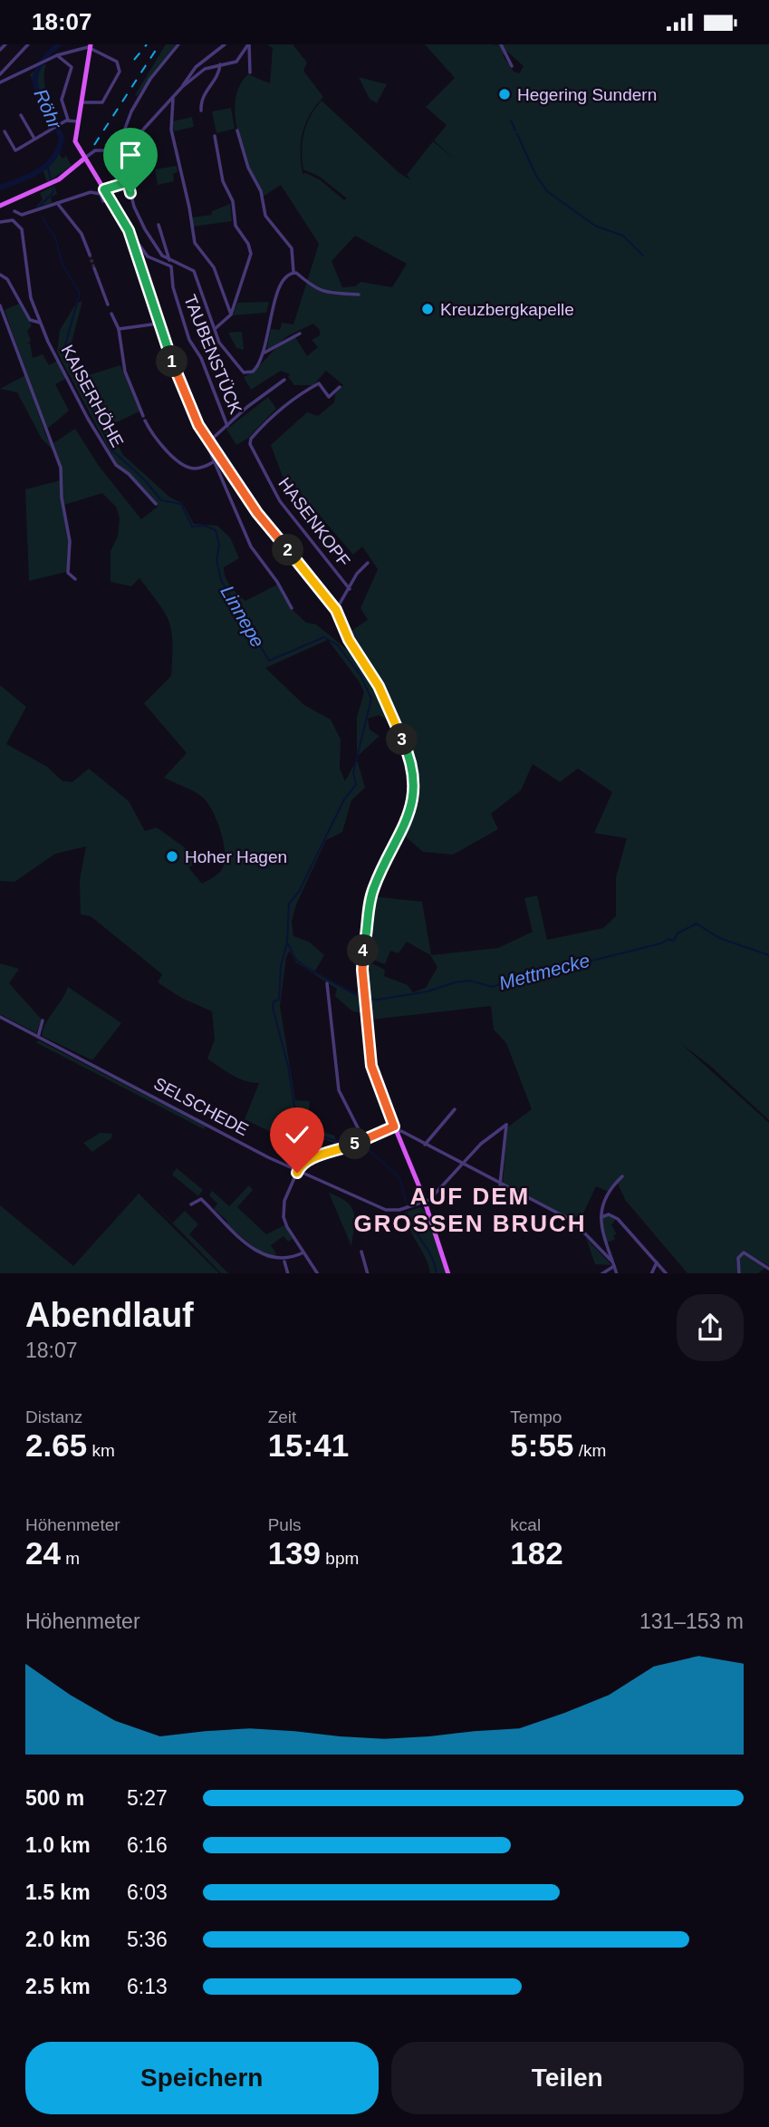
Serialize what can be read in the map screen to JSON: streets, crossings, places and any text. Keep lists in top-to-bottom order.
{
  "streets": {
    "street": [
      "TAUBENSTÜCK",
      "KAISERHÖHE",
      "HASENKOPF",
      "SELSCHEDE"
    ]
  },
  "districts": ["AUF DEM GROSSEN BRUCH"],
  "water": ["Röhr", "Linnepe", "Mettmecke"],
  "places": ["Hegering Sundern", "Kreuzbergkapelle", "Hoher Hagen"],
  "page": {
    "status": "18:07",
    "pins": [
      "1",
      "2",
      "3",
      "4",
      "5"
    ],
    "heading": ["Abendlauf", "18:07"],
    "stats": [
      ["Distanz", "2.65 km"],
      ["Zeit", "15:41"],
      ["Tempo", "5:55 /km"],
      ["Höhenmeter", "24 m"],
      ["Puls", "139 bpm"],
      ["kcal", "182"]
    ],
    "chart": ["Höhenmeter", "131–153 m"],
    "list": [
      {
        "name": "500 m",
        "note": "5:27"
      },
      {
        "name": "1.0 km",
        "note": "6:16"
      },
      {
        "name": "1.5 km",
        "note": "6:03"
      },
      {
        "name": "2.0 km",
        "note": "5:36"
      },
      {
        "name": "2.5 km",
        "note": "6:13"
      }
    ],
    "buttons": ["Speichern", "Teilen"]
  }
}
